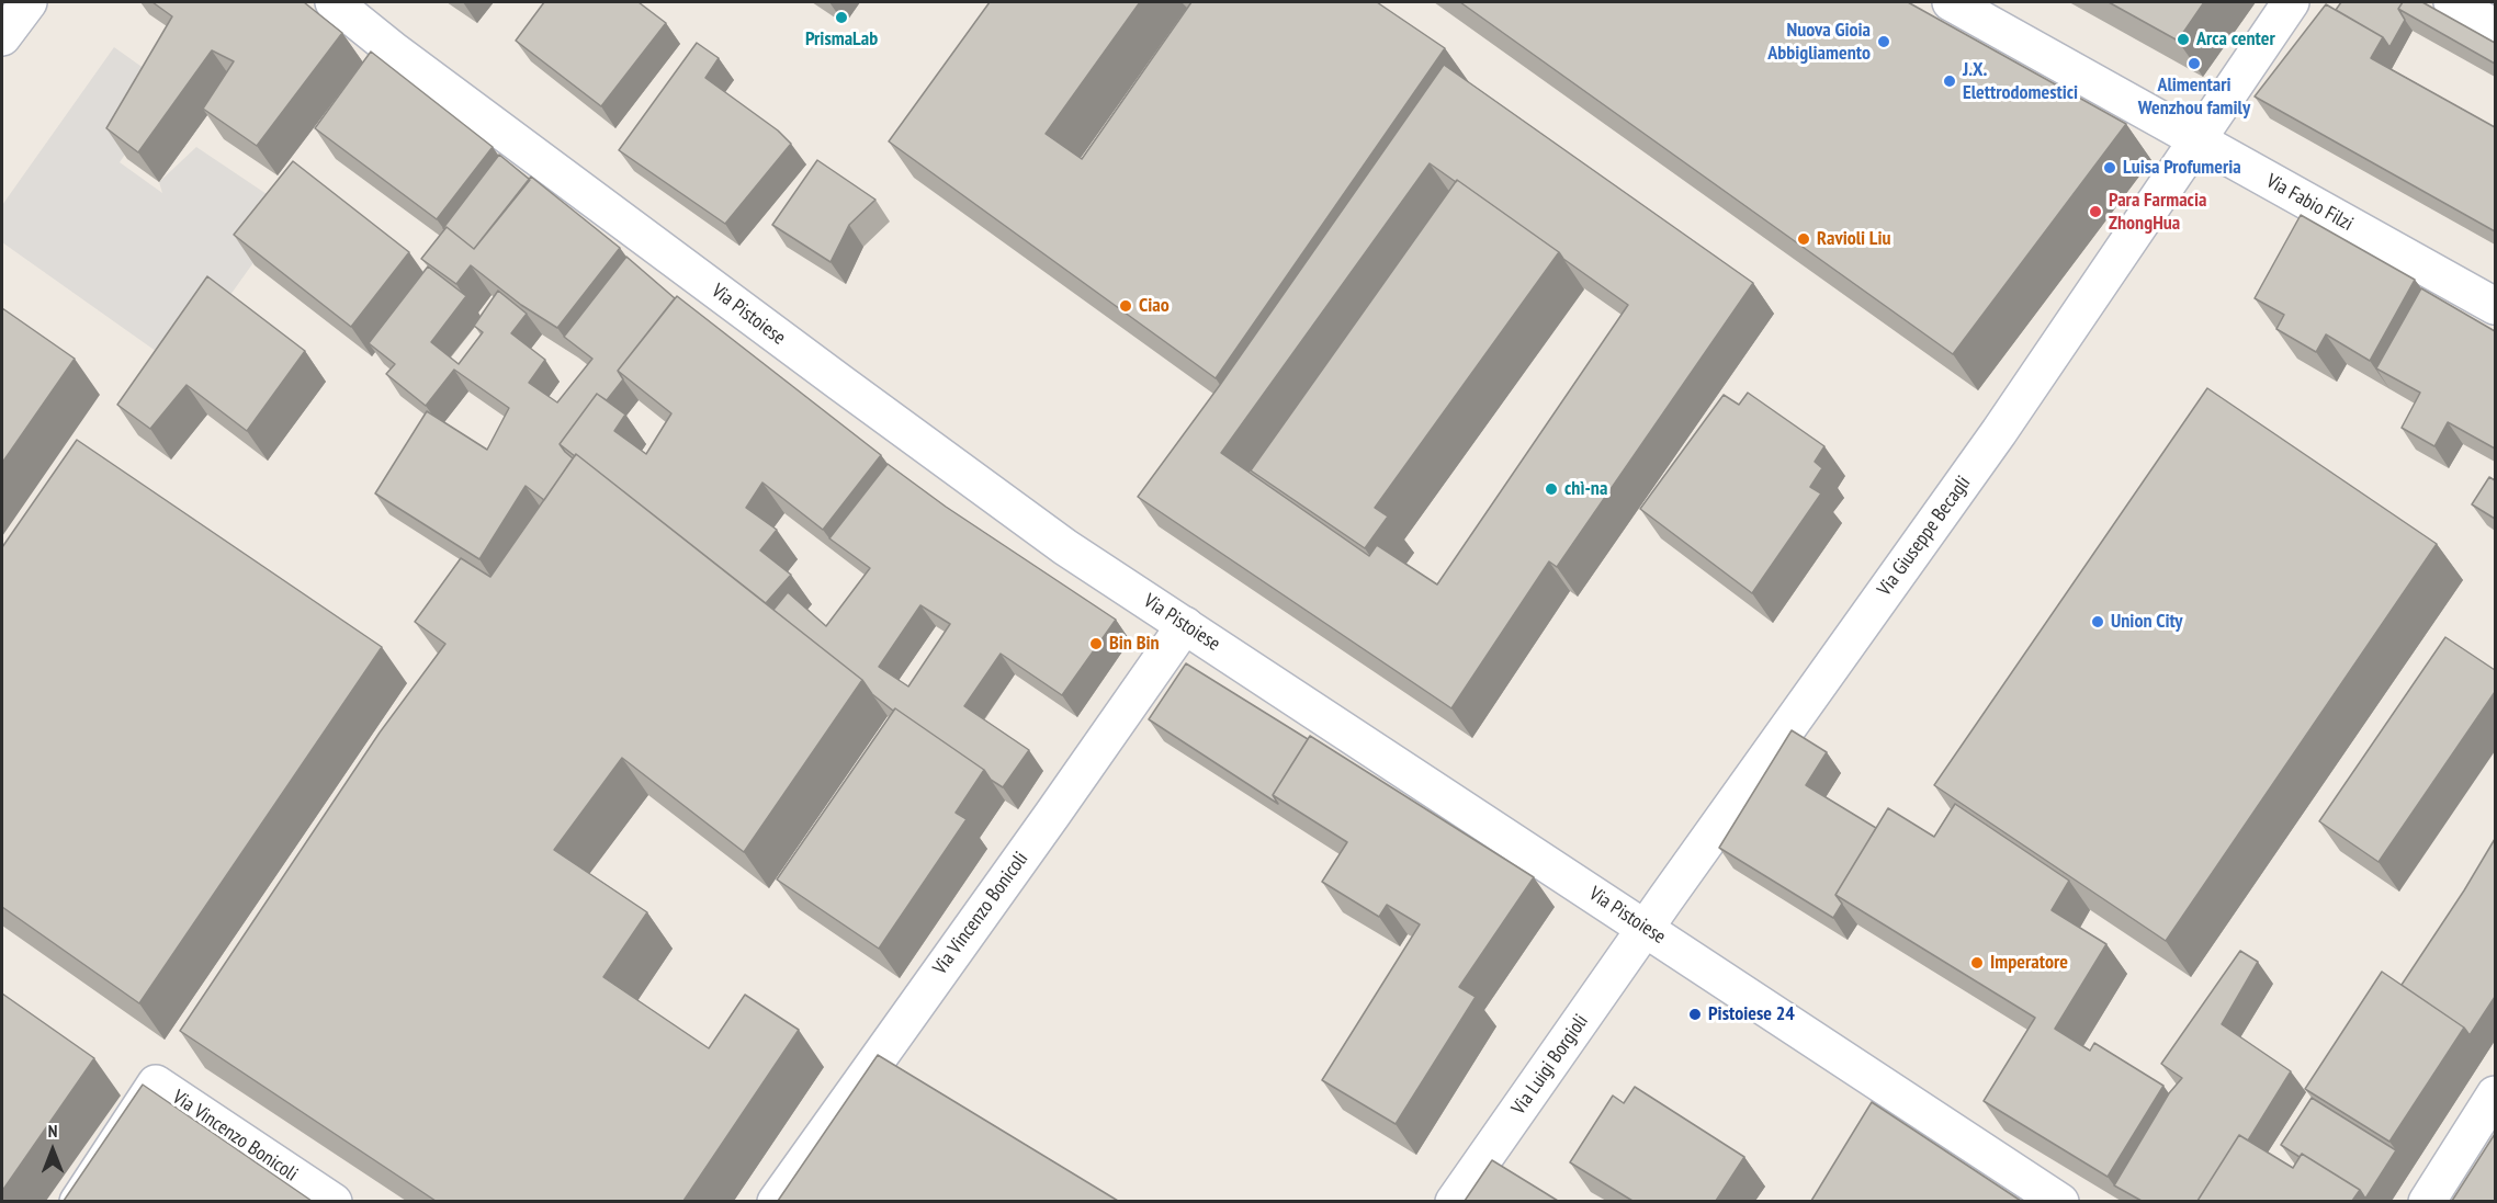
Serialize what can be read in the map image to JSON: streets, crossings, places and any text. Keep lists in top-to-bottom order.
{
  "streets": {
    "street": [
      "Via Fabio Filzi",
      "Via Pistoiese",
      "Via Giuseppe Becagli",
      "Via Vincenzo Bonicoli",
      "Via Luigi Borgioli"
    ]
  },
  "crossings": [
    ["Via Fabio Filzi", "Via Giuseppe Becagli"],
    ["Via Pistoiese", "Via Giuseppe Becagli"],
    ["Via Pistoiese", "Via Vincenzo Bonicoli"],
    ["Via Pistoiese", "Via Luigi Borgioli"],
    ["Via Giuseppe Becagli", "Via Luigi Borgioli"]
  ],
  "places": [
    "PrismaLab",
    "Arca center",
    "Nuova Gioia Abbigliamento",
    "Alimentari Wenzhou family",
    "J.X. Elettrodomestici",
    "Luisa Profumeria",
    "Para Farmacia ZhongHua",
    "Ravioli Liu",
    "Ciao",
    "chì-na",
    "Union City",
    "Bin Bin",
    "Imperatore",
    "Pistoiese 24"
  ],
  "north": "top"
}
